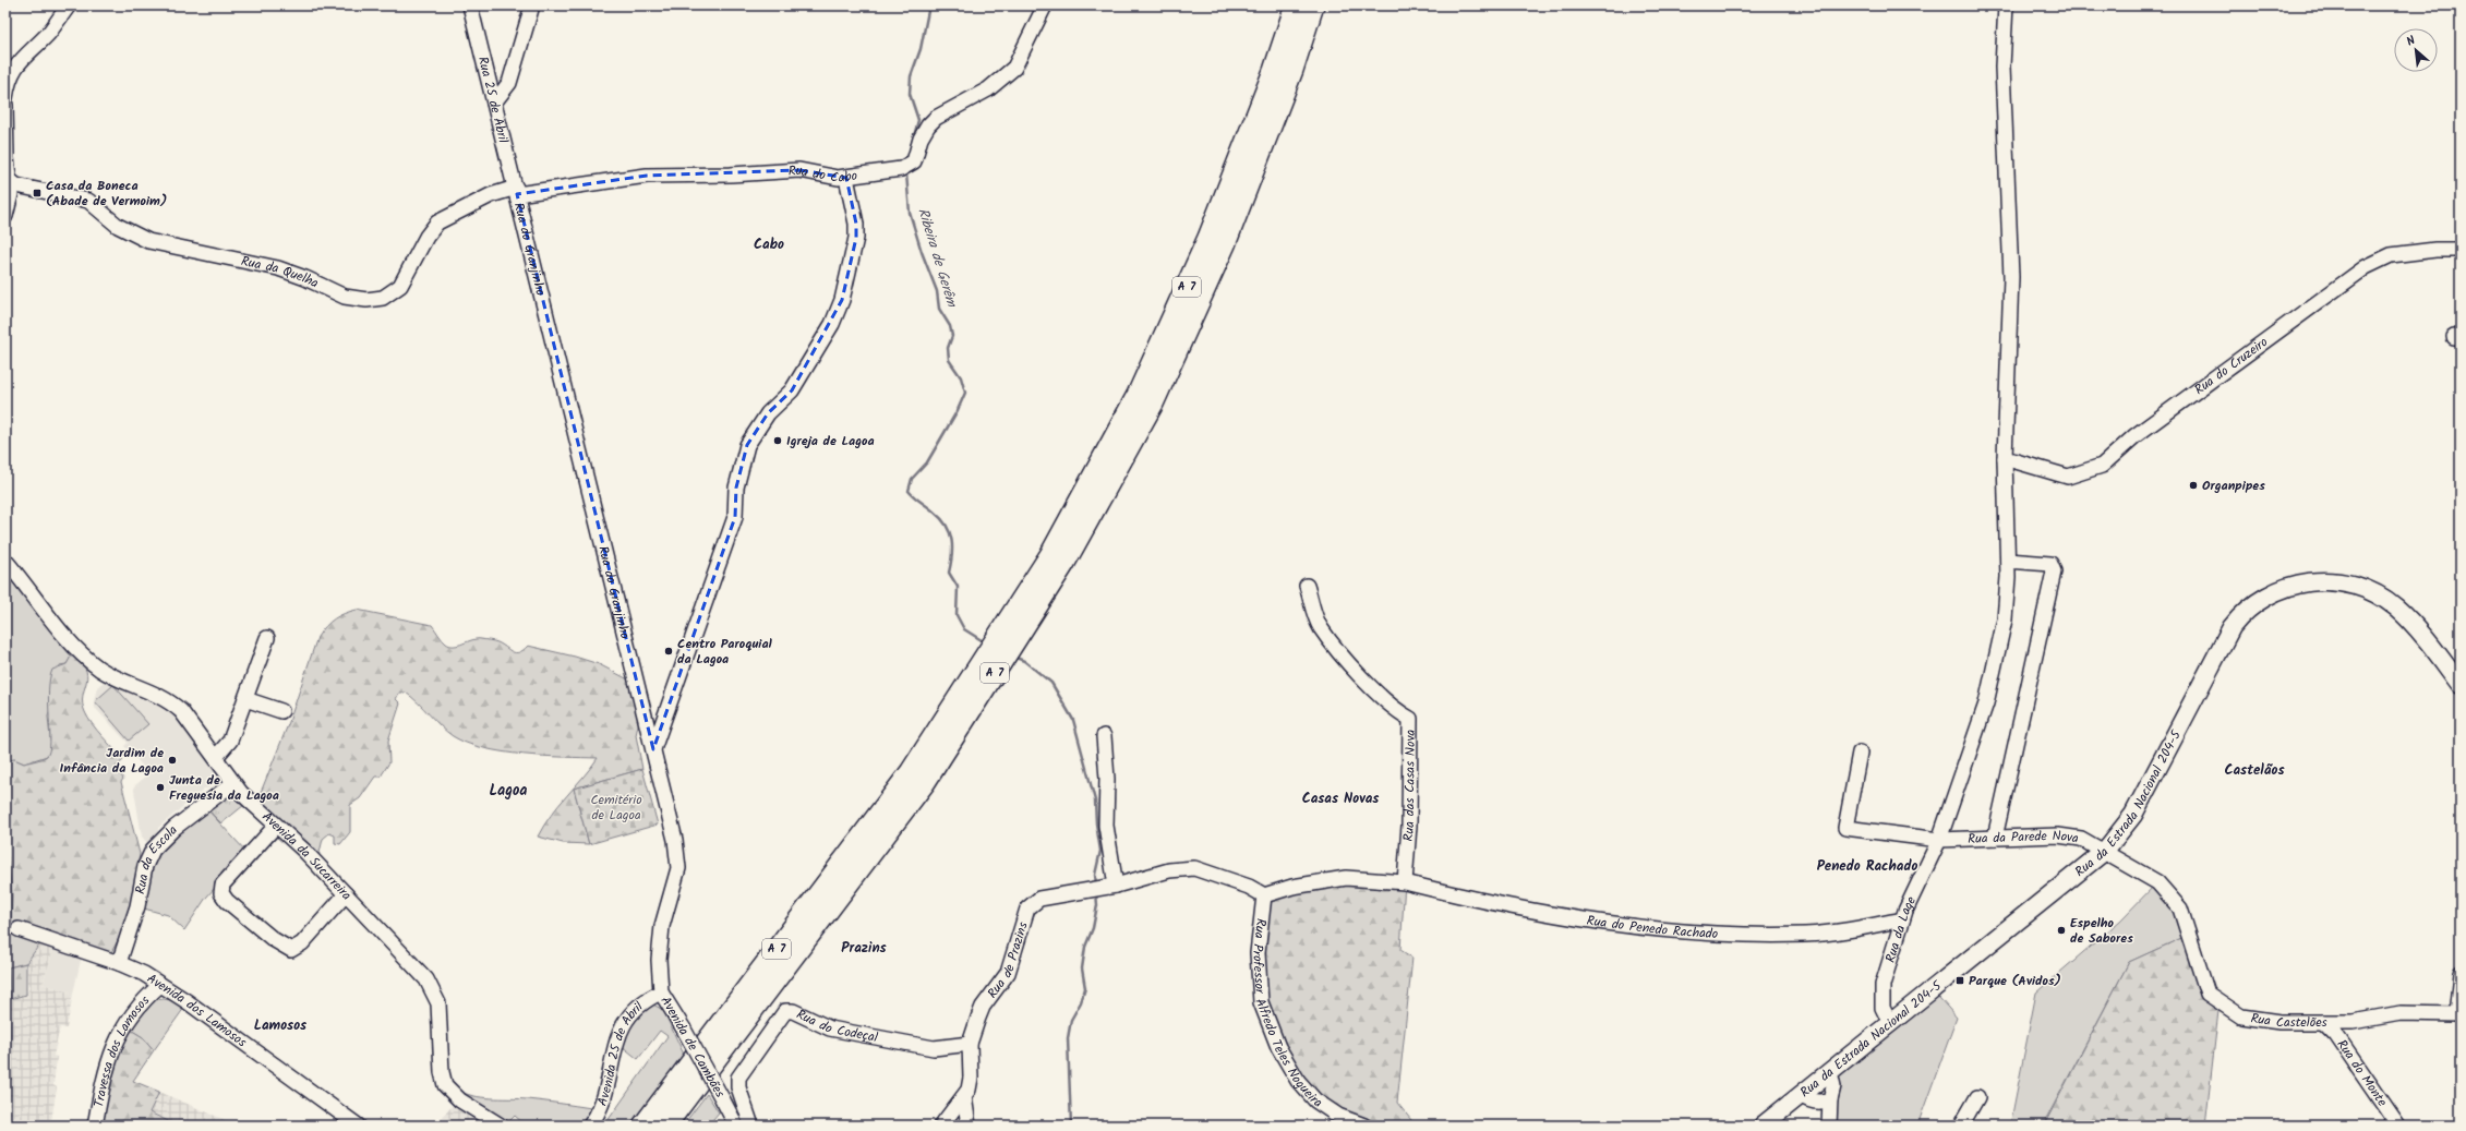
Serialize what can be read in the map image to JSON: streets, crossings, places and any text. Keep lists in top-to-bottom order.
{
  "streets": {
    "highway": ["A 7"],
    "main road": ["Rua da Estrada Nacional 204-5"],
    "street": [
      "Rua 25 de Abril",
      "Rua do Cabo",
      "Rua do Granjinho",
      "Rua da Quelha",
      "Rua do Cruzeiro",
      "Rua das Casas Nova",
      "Rua da Parede Nova",
      "Avenida da Sucarreira",
      "Rua da Escola",
      "Rua do Penedo Rachado",
      "Rua da Lage",
      "Rua de Prazins",
      "Rua Professor Alfredo Teles Nogueira",
      "Avenida dos Lamosos",
      "Rua Castelões",
      "Rua do Codeçal",
      "Avenida de Cambães",
      "Travessa dos Lamosos",
      "Avenida 25 de Abril",
      "Rua do Monte"
    ]
  },
  "crossings": [
    ["Rua 25 de Abril", "Rua do Cabo"],
    ["Rua 25 de Abril", "Rua do Granjinho"],
    ["Rua 25 de Abril", "Rua da Quelha"],
    ["Rua do Cabo", "Rua do Granjinho"],
    ["Rua do Cabo", "Rua da Quelha"],
    ["Rua do Granjinho", "Rua da Quelha"],
    ["Rua do Granjinho", "Avenida de Cambães"],
    ["Rua do Granjinho", "Avenida 25 de Abril"],
    ["Rua do Cruzeiro", "Rua da Lage"],
    ["Rua das Casas Nova", "Rua do Penedo Rachado"],
    ["Rua da Estrada Nacional 204-5", "Rua da Parede Nova"],
    ["Rua da Estrada Nacional 204-5", "Rua da Lage"],
    ["Rua da Estrada Nacional 204-5", "Rua Castelões"],
    ["Rua da Parede Nova", "Rua da Lage"],
    ["Rua da Parede Nova", "Rua Castelões"],
    ["Avenida da Sucarreira", "Rua da Escola"],
    ["Rua da Escola", "Avenida dos Lamosos"],
    ["Rua do Penedo Rachado", "Rua da Lage"],
    ["Rua de Prazins", "Rua Professor Alfredo Teles Nogueira"],
    ["Rua de Prazins", "Rua do Codeçal"],
    ["Avenida dos Lamosos", "Travessa dos Lamosos"],
    ["Rua Castelões", "Rua do Monte"],
    ["Avenida de Cambães", "Avenida 25 de Abril"]
  ],
  "districts": [
    "Cabo",
    "Castelãos",
    "Lagoa",
    "Casas Novas",
    "Penedo Rachado",
    "Prazins",
    "Lamosos"
  ],
  "water": ["Ribeira de Gerêm"],
  "parks": ["Cemitério de Lagoa"],
  "places": {
    "transit": ["Casa da Boneca (Abade de Vermoim)", "Parque (Avidos)"],
    "other": [
      "Igreja de Lagoa",
      "Organpipes",
      "Centro Paroquial da Lagoa",
      "Jardim de Infância da Lagoa",
      "Junta de Freguesia da Lagoa",
      "Espelho de Sabores"
    ]
  },
  "north": "top left"
}
